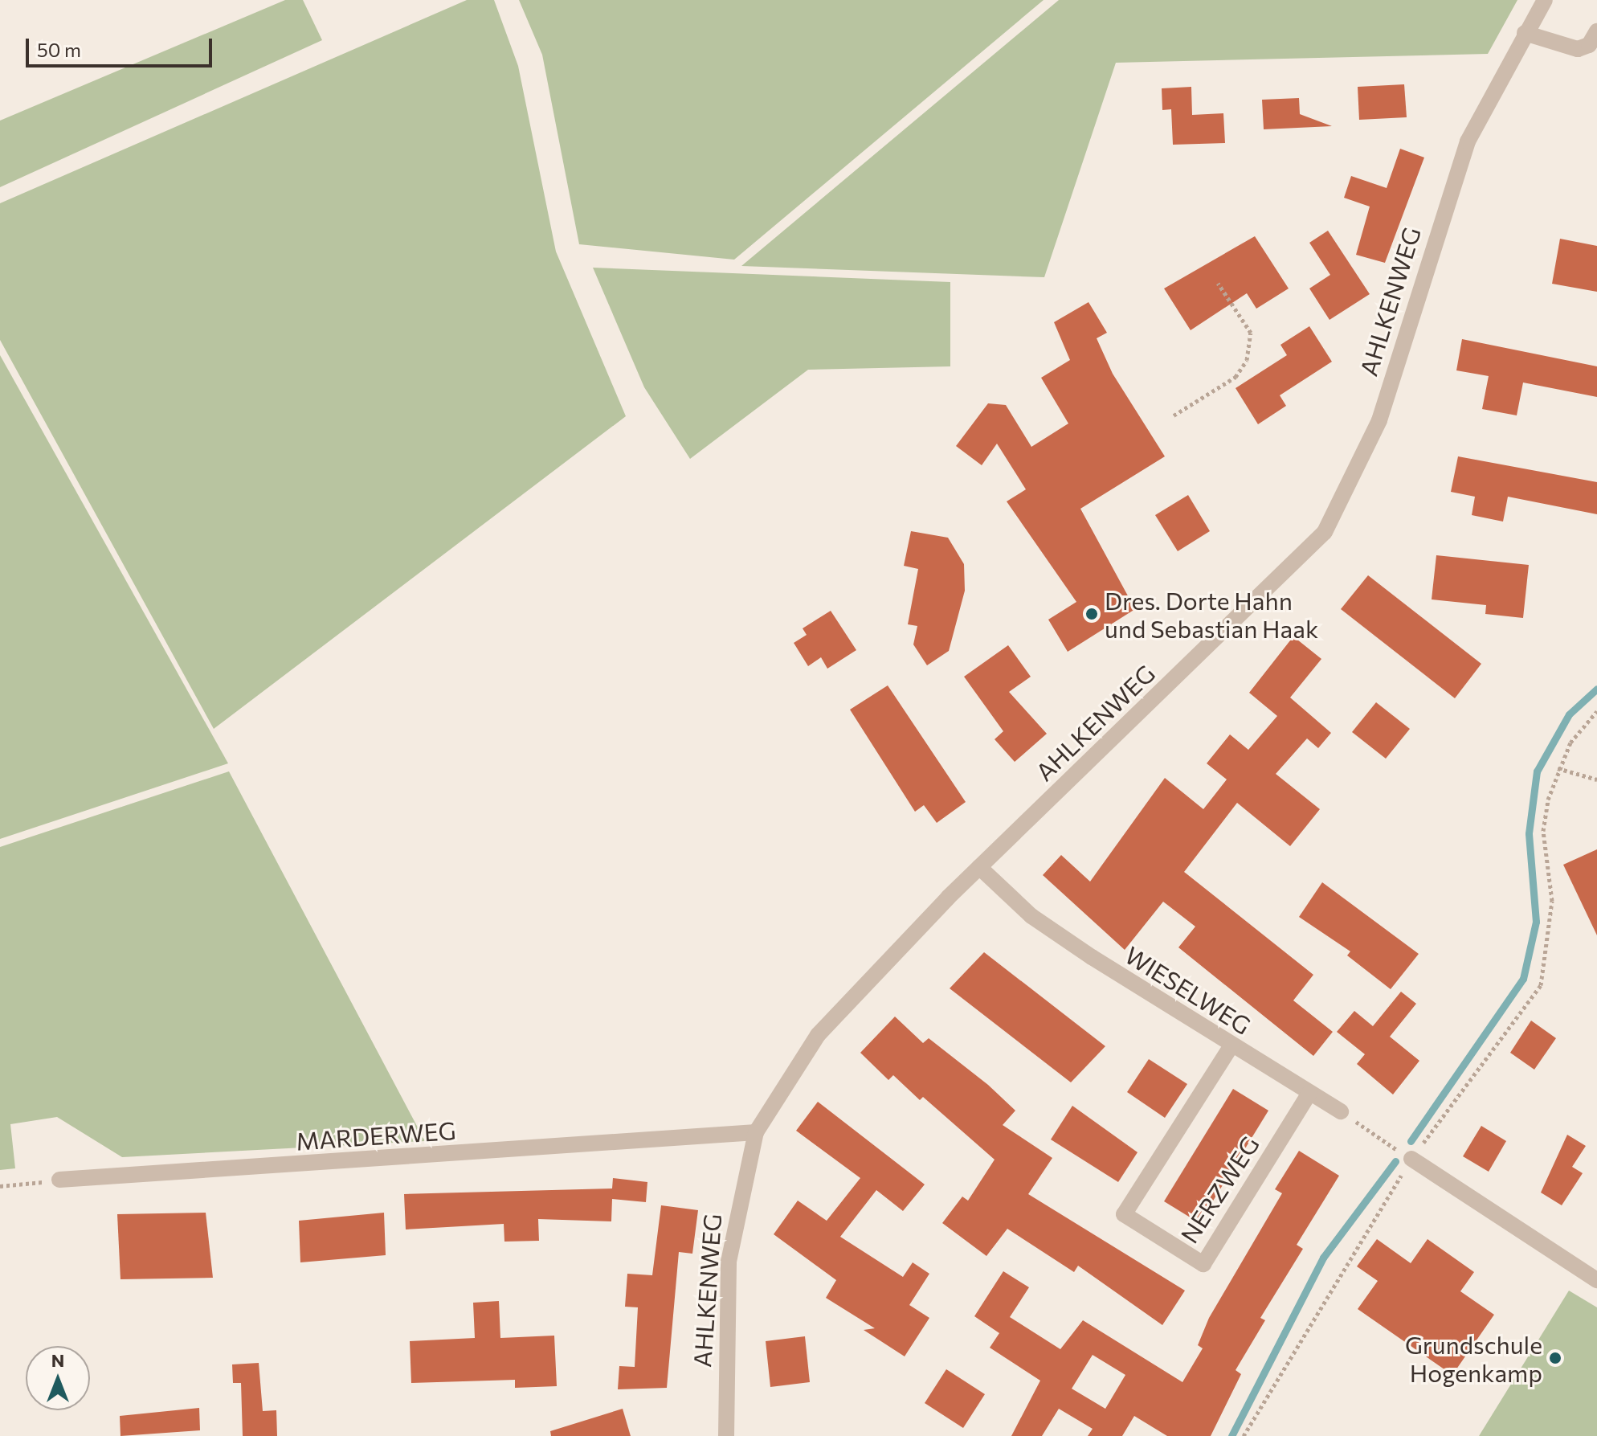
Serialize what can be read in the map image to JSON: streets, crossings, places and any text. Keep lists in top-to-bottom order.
{
  "streets": {
    "street": [
      "AHLKENWEG",
      "WIESELWEG",
      "MARDERWEG",
      "NERZWEG"
    ]
  },
  "crossings": [
    ["AHLKENWEG", "WIESELWEG"],
    ["AHLKENWEG", "MARDERWEG"],
    ["WIESELWEG", "NERZWEG"]
  ],
  "places": ["Dres. Dorte Hahn und Sebastian Haak", "Grundschule Hogenkamp"],
  "scale_bar": "50 m",
  "north": "top"
}
